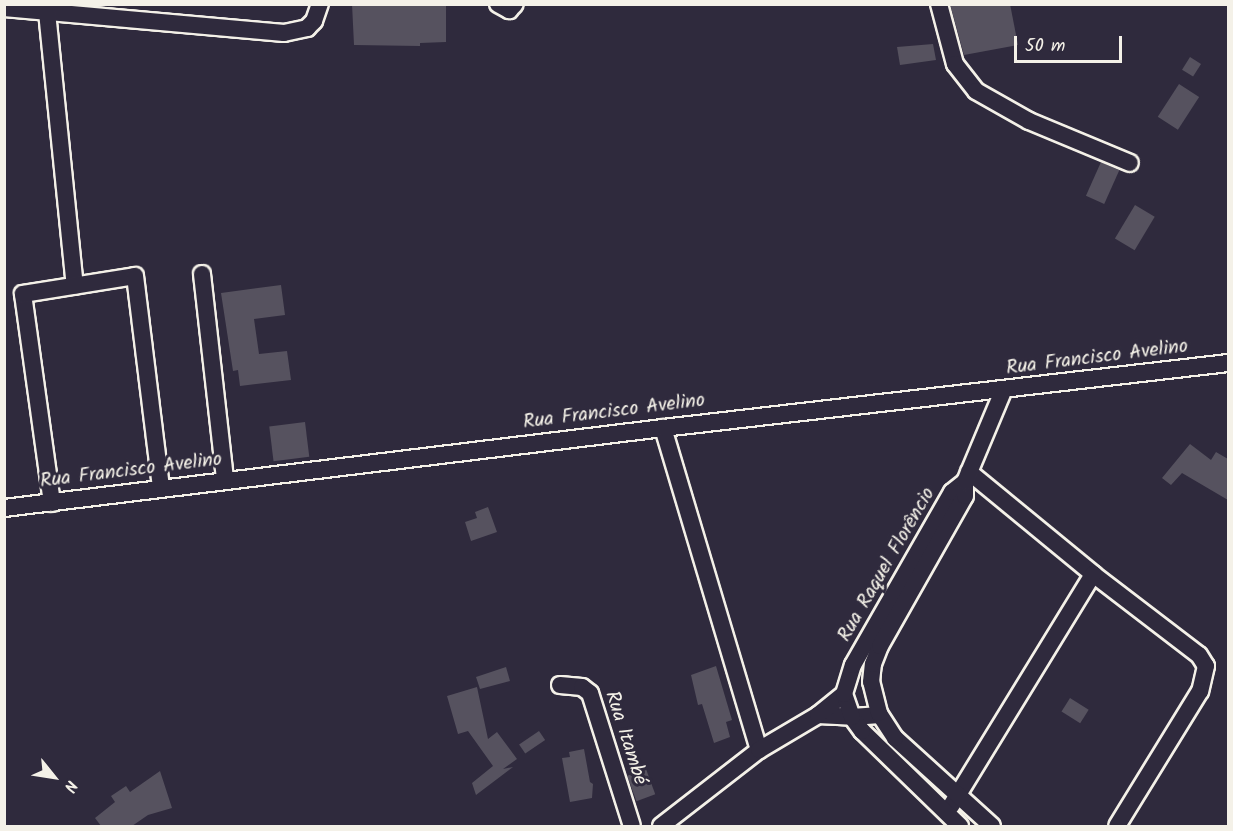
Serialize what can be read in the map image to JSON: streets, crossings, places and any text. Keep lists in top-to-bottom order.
{
  "streets": {
    "street": ["Rua Francisco Avelino", "Rua Raquel Florêncio", "Rua Itambé"]
  },
  "scale_bar": "50 m",
  "north": "bottom right"
}
